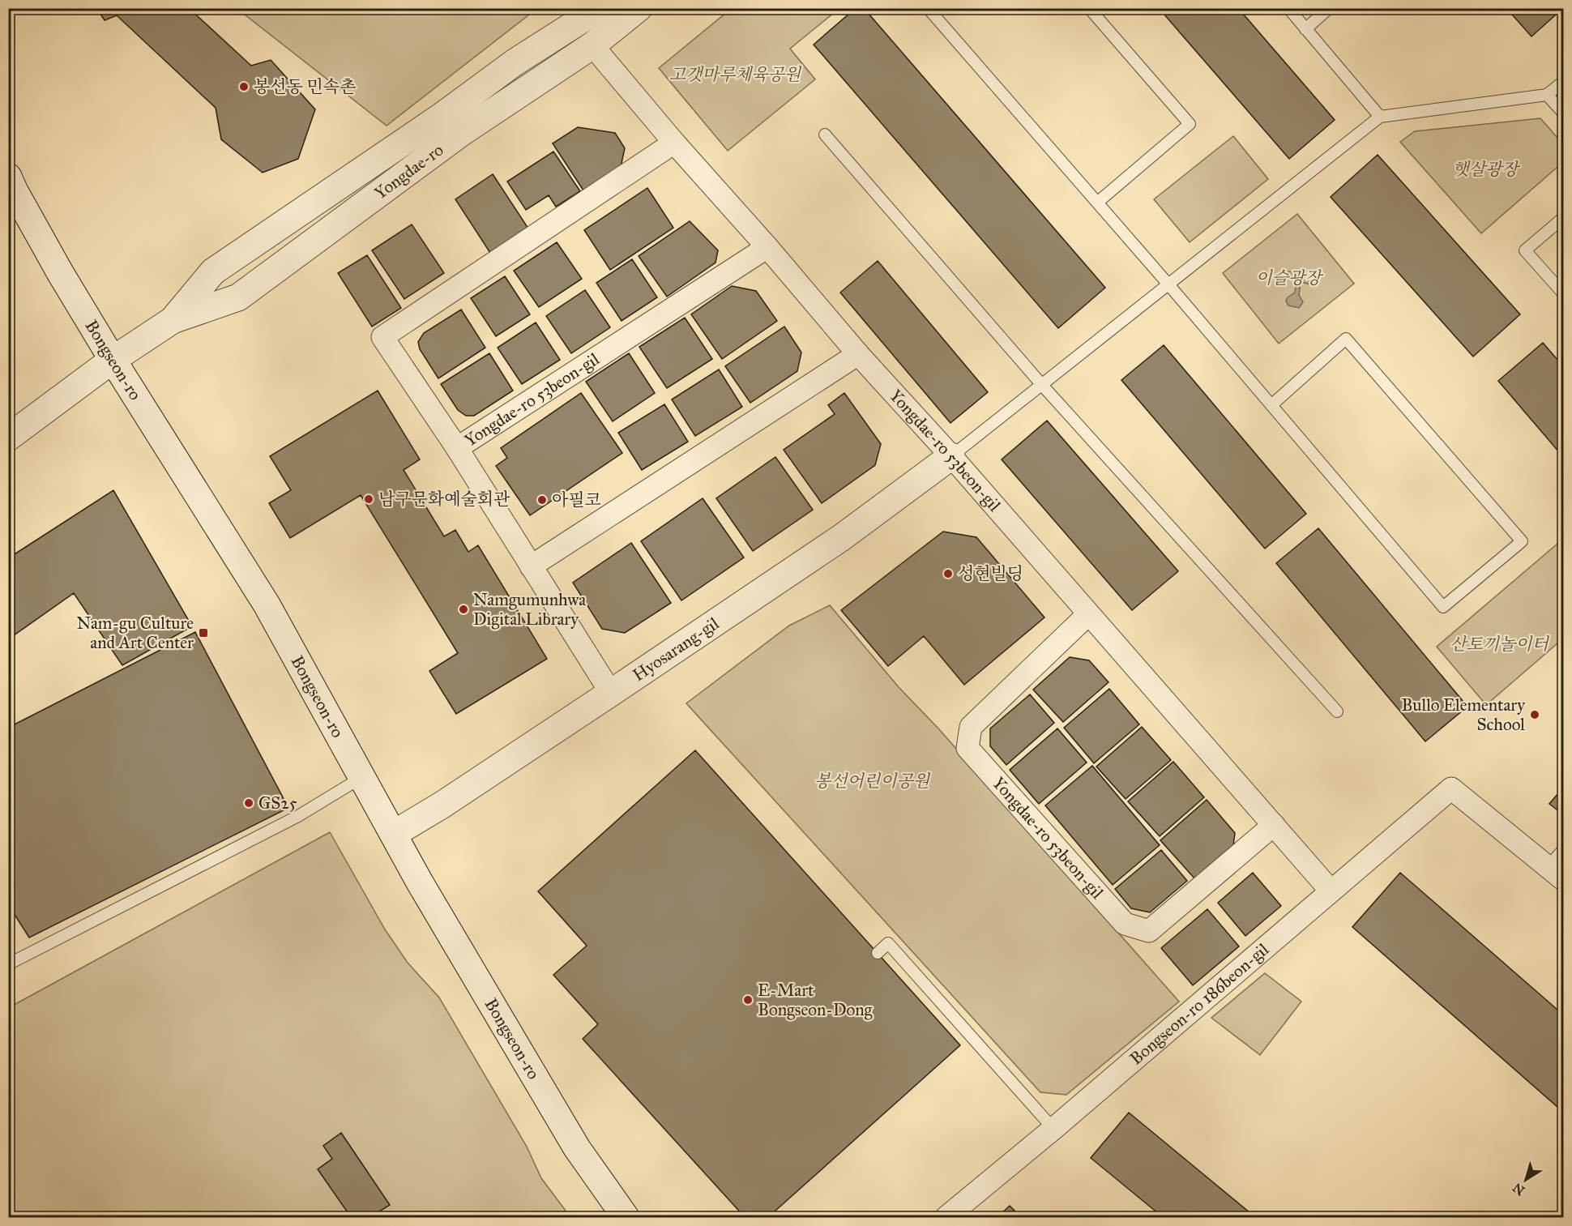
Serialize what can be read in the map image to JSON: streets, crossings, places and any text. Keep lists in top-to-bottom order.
{
  "streets": {
    "street": [
      "Yongdae-ro",
      "Bongseon-ro",
      "Yongdae-ro 53beon-gil",
      "Hyosarang-gil",
      "Bongseon-ro 186beon-gil"
    ]
  },
  "crossings": [
    ["Yongdae-ro", "Bongseon-ro"],
    ["Yongdae-ro", "Yongdae-ro 53beon-gil"],
    ["Bongseon-ro", "Hyosarang-gil"],
    ["Yongdae-ro 53beon-gil", "Hyosarang-gil"],
    ["Yongdae-ro 53beon-gil", "Bongseon-ro 186beon-gil"]
  ],
  "parks": [
    "고갯마루체육공원",
    "햇살광장",
    "이슬광장",
    "산토끼놀이터",
    "봉선어린이공원"
  ],
  "places": {
    "other": [
      "봉선동 민속촌",
      "남구문화예술회관",
      "아필코",
      "성현빌딩",
      "Namgumunhwa Digital Library",
      "Bullo Elementary School",
      "GS25",
      "E-Mart Bongseon-Dong"
    ],
    "transit": ["Nam-gu Culture and Art Center"]
  },
  "north": "bottom left"
}
